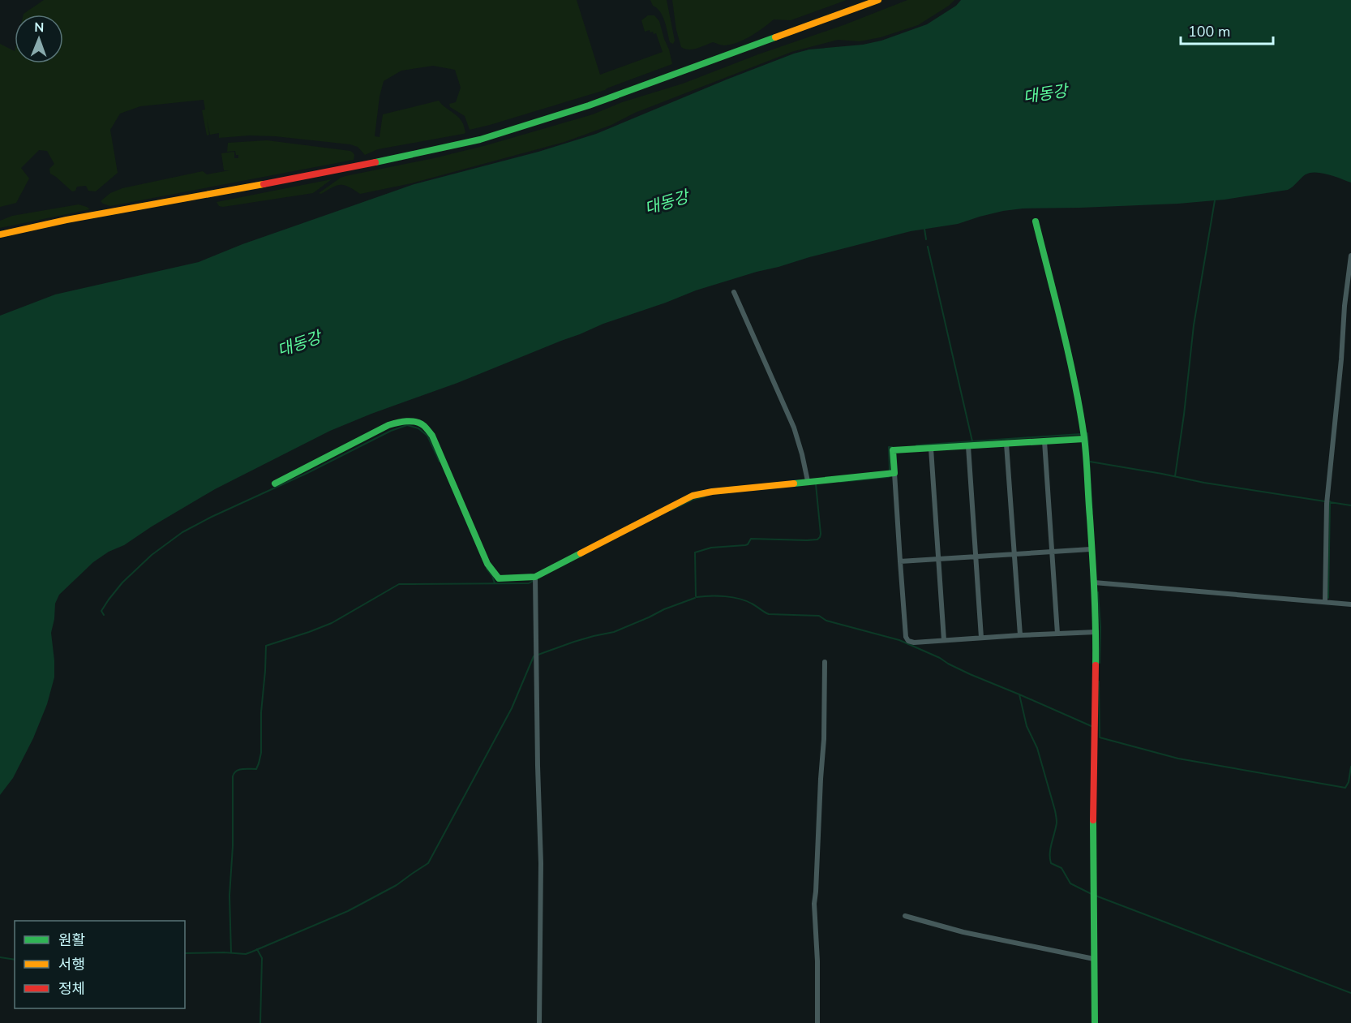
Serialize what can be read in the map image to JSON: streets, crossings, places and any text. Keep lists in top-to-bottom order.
{
  "water": ["대동강"],
  "legend": ["원활", "서행", "정체"],
  "scale_bar": "100 m",
  "north": "top"
}
